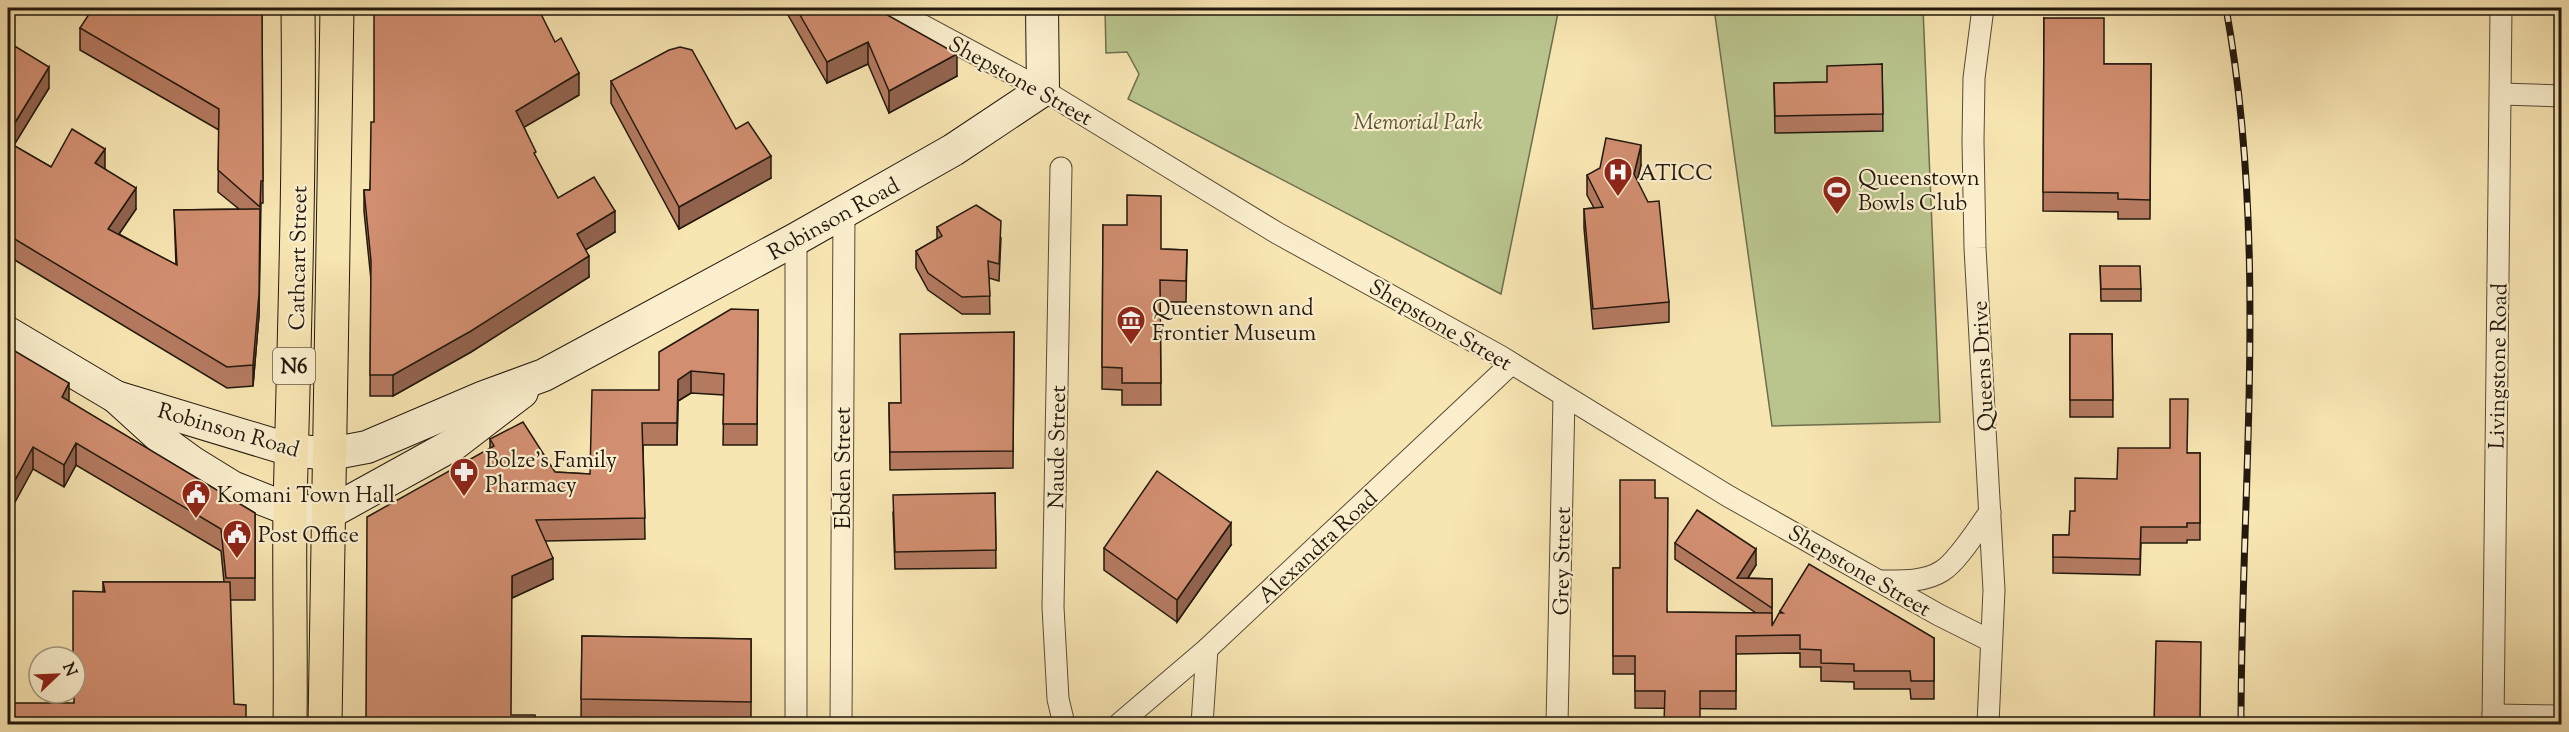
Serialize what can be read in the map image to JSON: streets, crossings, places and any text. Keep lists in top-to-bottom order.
{
  "streets": {
    "highway": ["Cathcart Street", "N6"],
    "street": [
      "Shepstone Street",
      "Robinson Road",
      "Queens Drive",
      "Livingstone Road",
      "Naude Street",
      "Ebden Street",
      "Alexandra Road",
      "Grey Street"
    ]
  },
  "crossings": [
    ["Shepstone Street", "Robinson Road"],
    ["Shepstone Street", "Queens Drive"],
    ["Shepstone Street", "Alexandra Road"],
    ["Shepstone Street", "Grey Street"],
    ["Robinson Road", "Cathcart Street"],
    ["Robinson Road", "Ebden Street"]
  ],
  "parks": ["Memorial Park"],
  "places": {
    "hospital": ["ATICC"],
    "sports": ["Queenstown Bowls Club"],
    "museum": ["Queenstown and Frontier Museum"],
    "pharmacy": ["Bolze's Family Pharmacy"],
    "public building": ["Komani Town Hall", "Post Office"]
  },
  "north": "top right"
}
